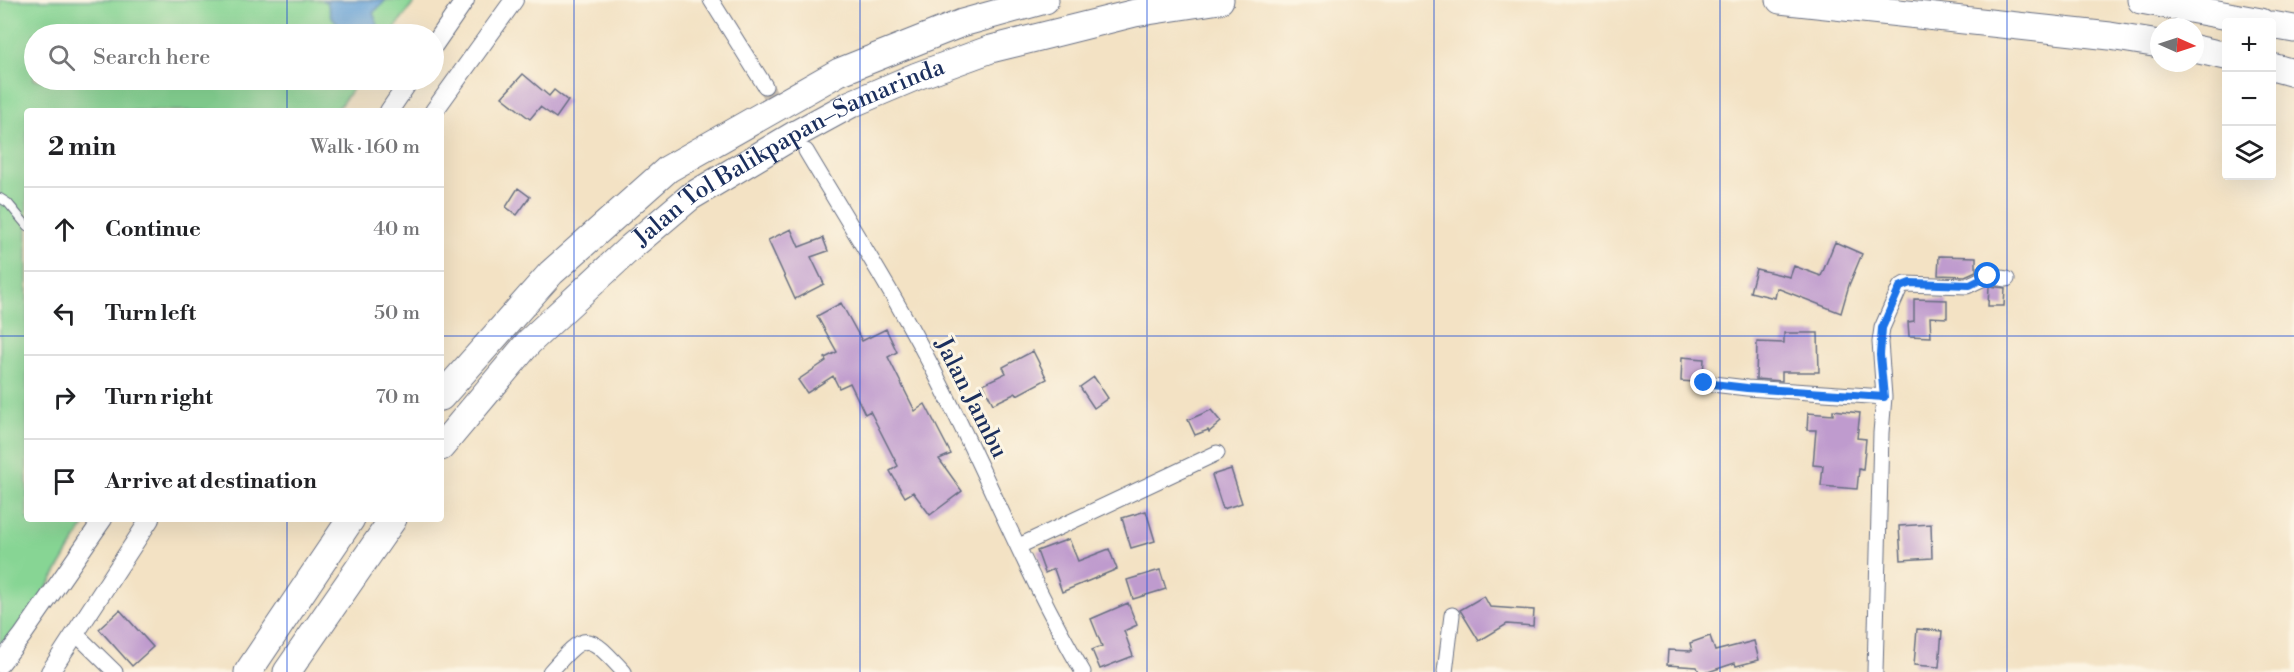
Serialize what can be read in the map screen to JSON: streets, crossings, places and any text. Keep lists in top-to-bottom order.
{
  "streets": {
    "highway": ["Jalan Tol Balikpapan–Samarinda"],
    "street": ["Jalan Jambu"]
  },
  "north": "right",
  "page": {
    "map_buttons": ["+", "−"],
    "search": "Search here",
    "heading": ["2 min", "Walk · 160 m"],
    "list": [
      ["Continue", "40 m"],
      ["Turn left", "50 m"],
      ["Turn right", "70 m"],
      "Arrive at destination"
    ]
  }
}
